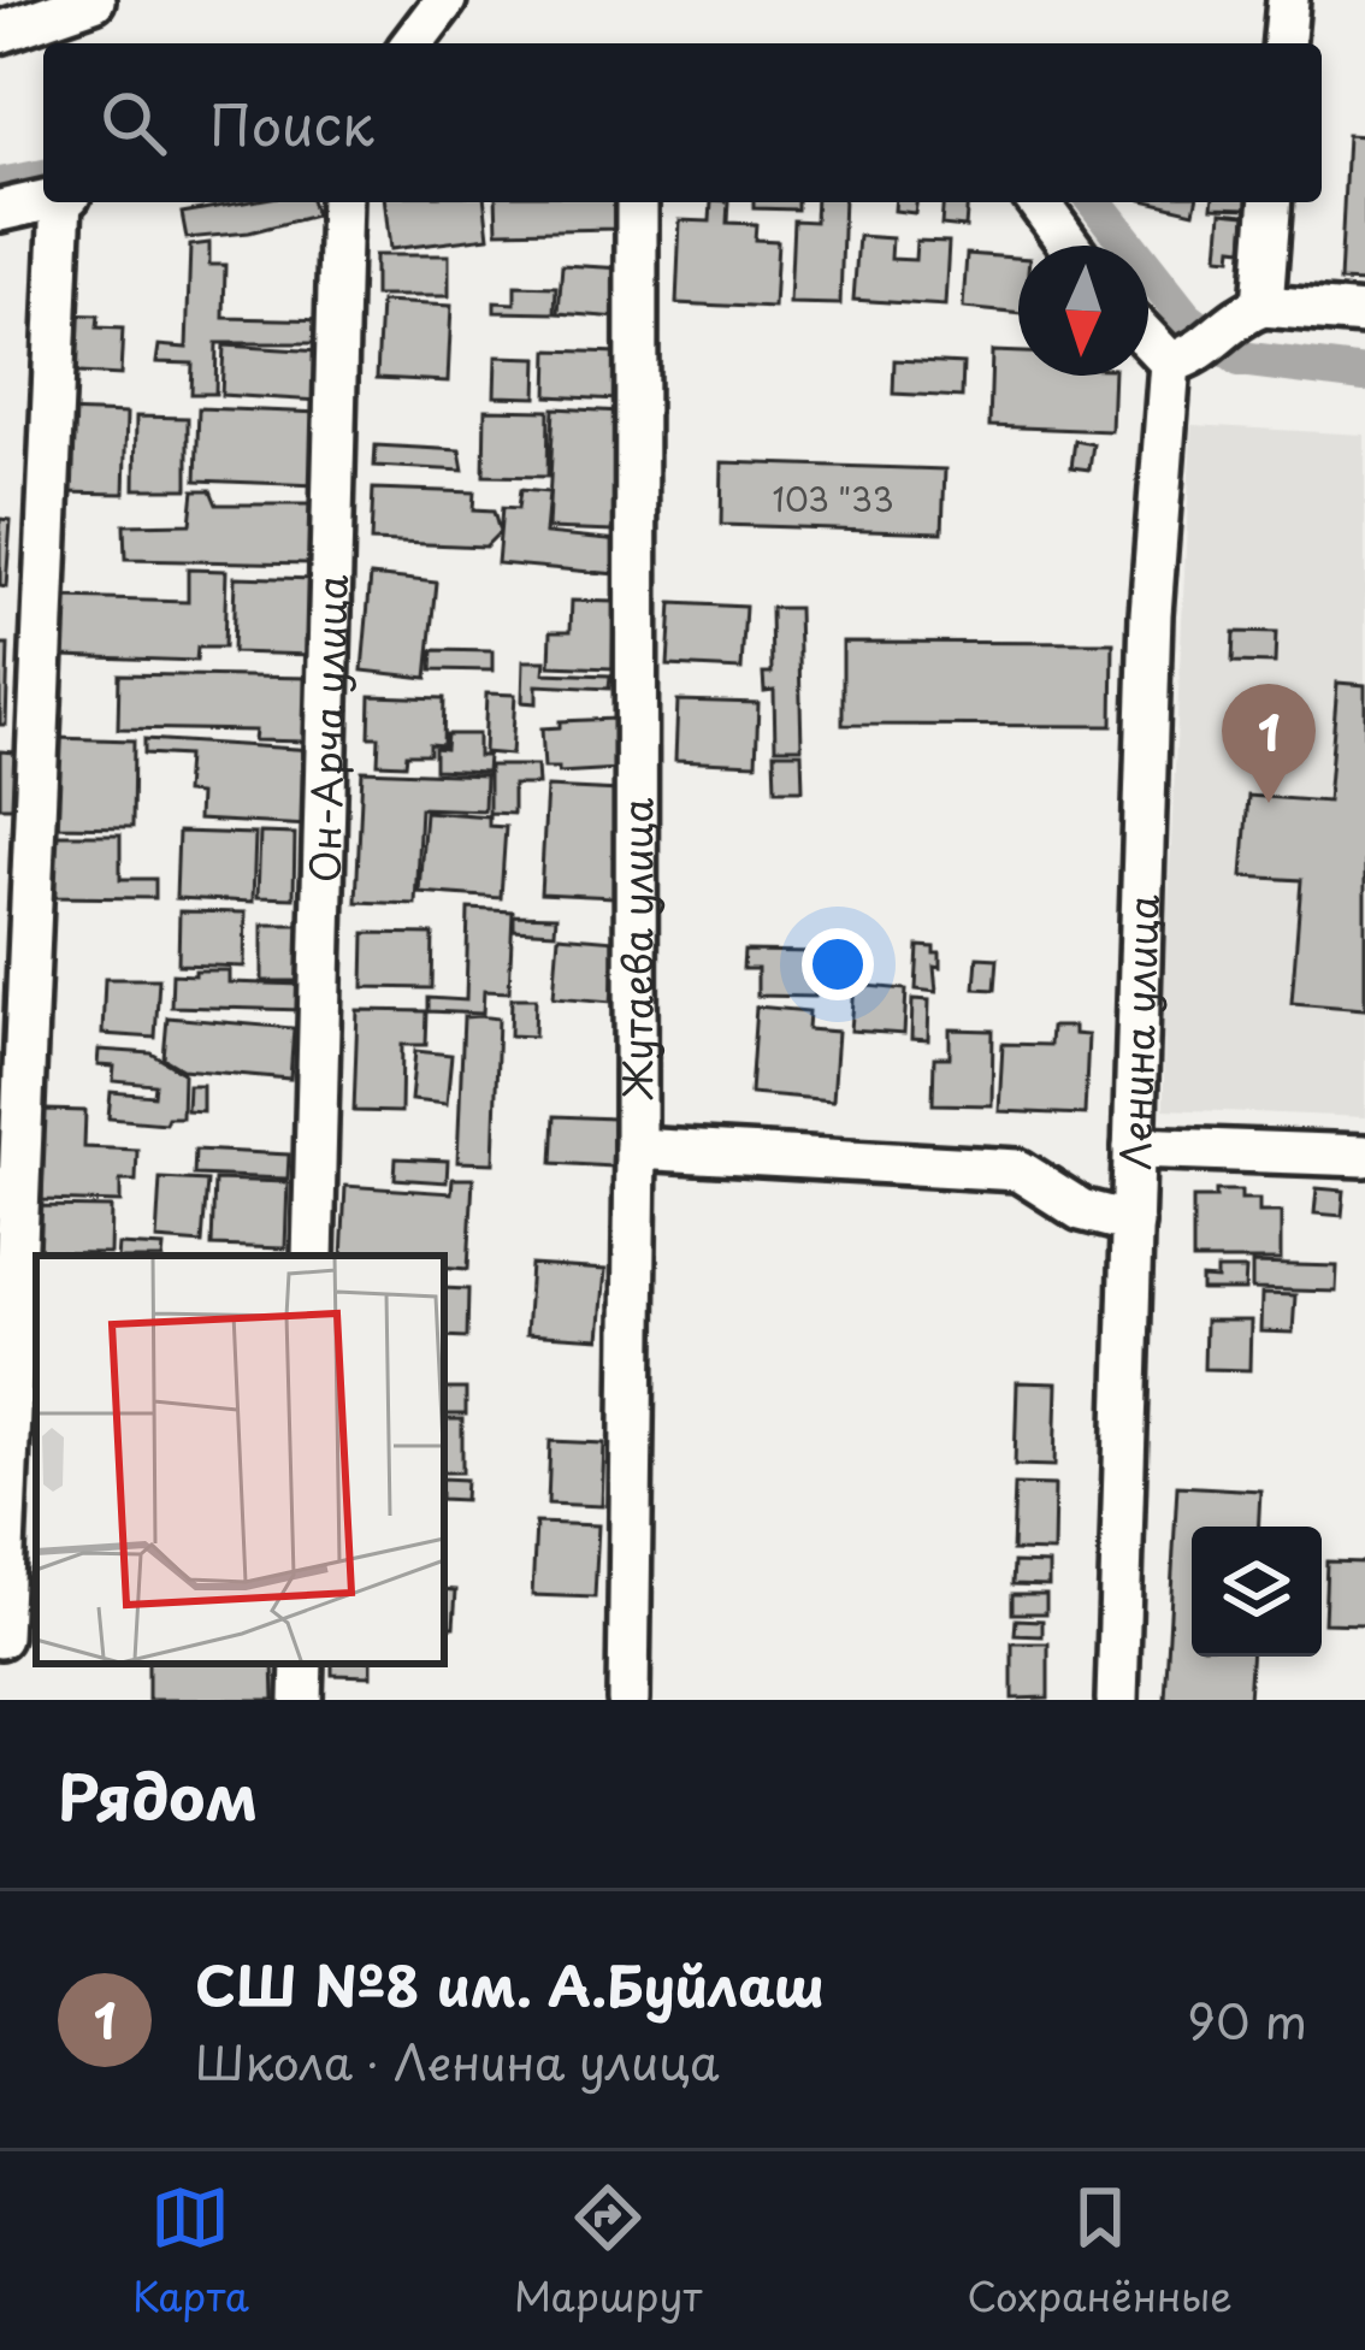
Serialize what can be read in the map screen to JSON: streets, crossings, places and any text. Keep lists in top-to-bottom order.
{
  "streets": {
    "street": ["Он-Арча улица", "Жутаева улица", "Ленина улица"]
  },
  "house_numbers": ["103 \"33"],
  "north": "bottom",
  "page": {
    "search": "Поиск",
    "pins": "1",
    "heading": "Рядом",
    "list": [
      {
        "mark": "1",
        "name": "СШ №8 им. А.Буйлаш",
        "note": "Школа · Ленина улица",
        "value": "90 m"
      }
    ],
    "nav": ["Карта", "Маршрут", "Сохранённые"]
  }
}
